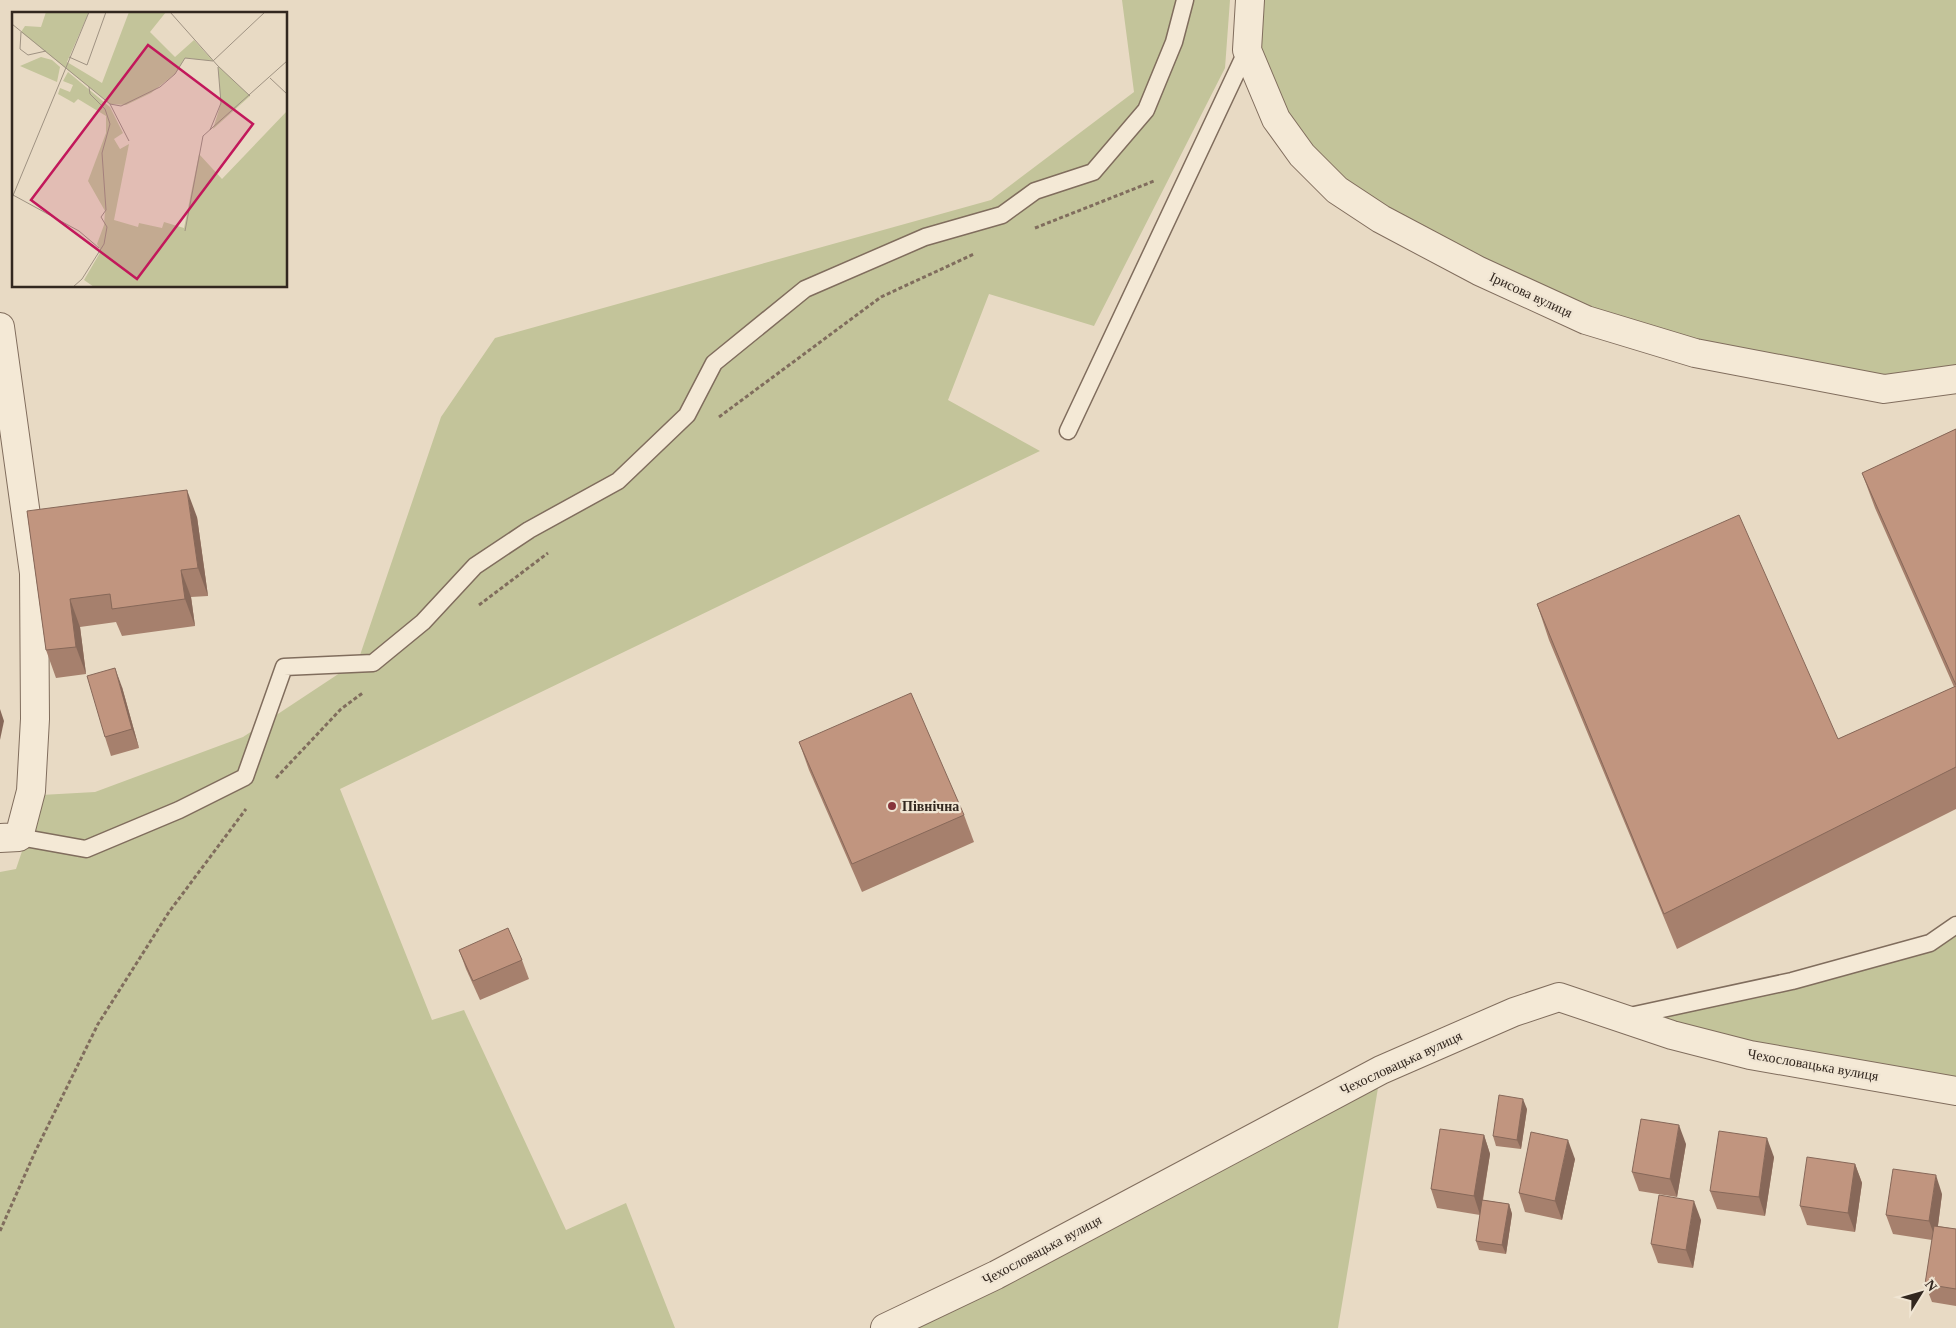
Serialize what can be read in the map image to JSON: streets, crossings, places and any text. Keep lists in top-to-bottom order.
{
  "streets": {
    "street": ["Ірисова вулиця", "Чехословацька вулиця"]
  },
  "places": ["Північна"],
  "north": "top right"
}
